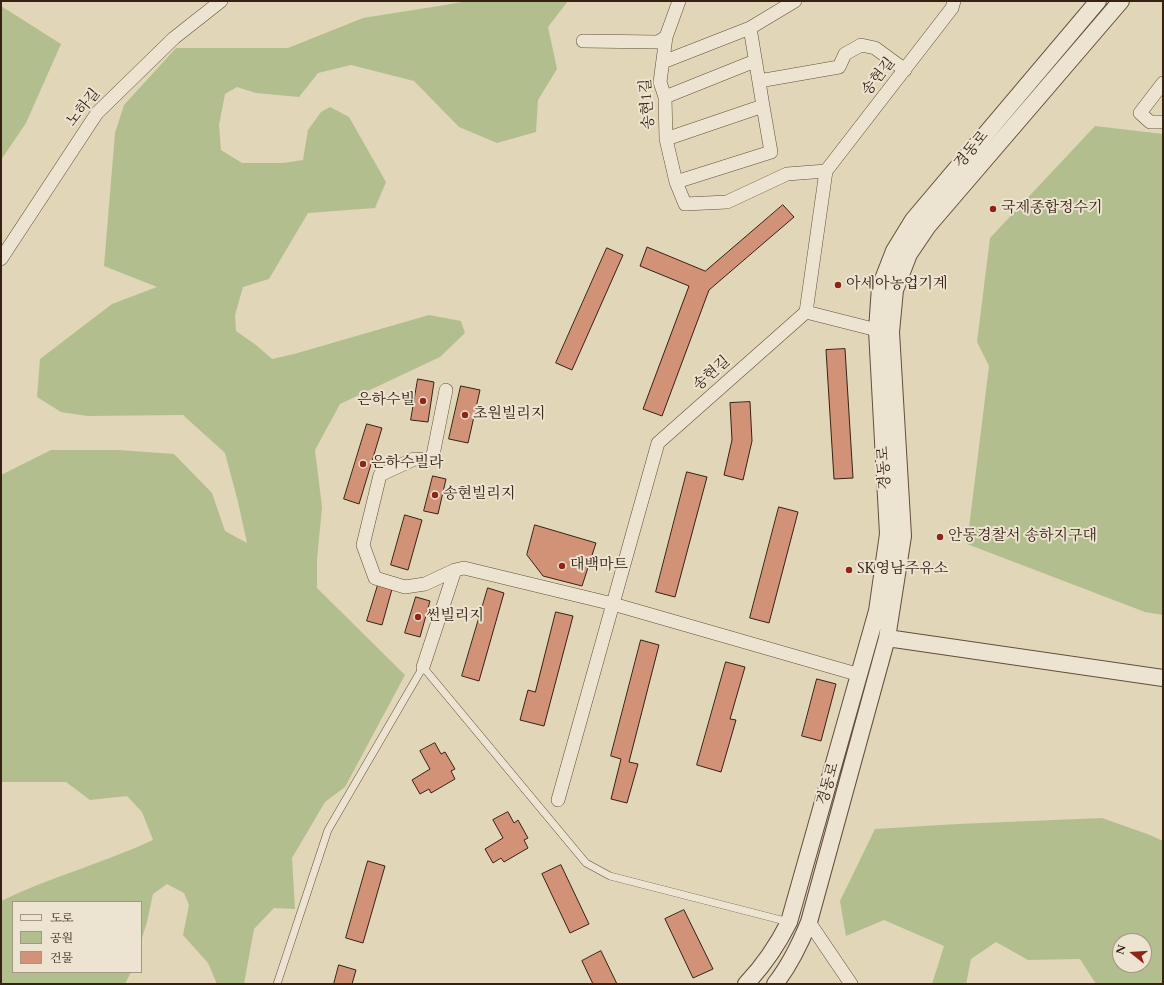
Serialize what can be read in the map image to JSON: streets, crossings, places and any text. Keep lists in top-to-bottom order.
{
  "streets": {
    "street": [
      "송현길",
      "송현1길",
      "노하길",
      "경동로"
    ]
  },
  "crossings": [
    ["송현길", "송현1길"]
  ],
  "places": [
    "국제종합정수기",
    "아세아농업기계",
    "은하수빌",
    "초원빌리지",
    "은하수빌라",
    "송현빌리지",
    "안동경찰서 송하지구대",
    "대백마트",
    "SK영남주유소",
    "썬빌리지"
  ],
  "legend": ["도로", "공원", "건물"],
  "north": "left"
}
